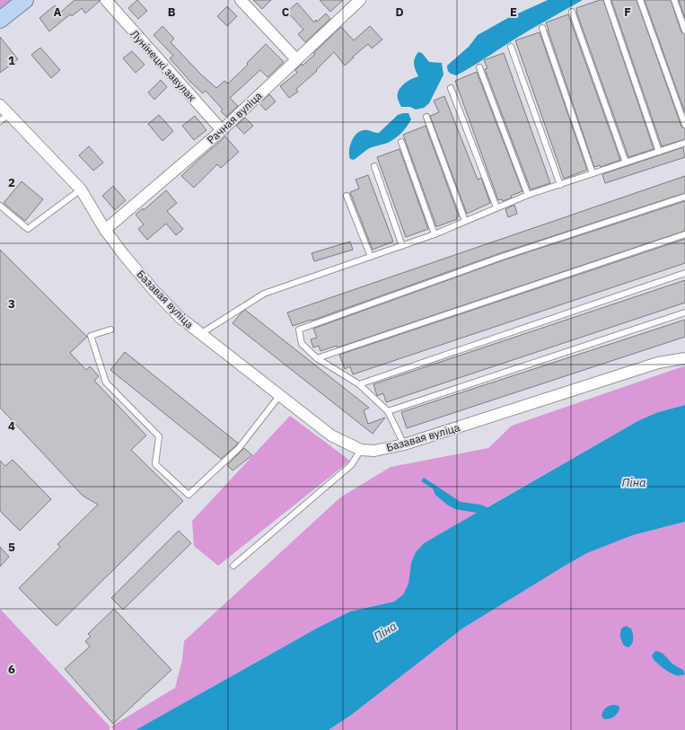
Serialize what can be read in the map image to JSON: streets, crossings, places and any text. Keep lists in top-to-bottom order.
{
  "streets": {
    "street": ["Лунінецкі завулак", "Рачная вуліца", "Базавая вуліца"]
  },
  "crossings": [
    ["Лунінецкі завулак", "Рачная вуліца"],
    ["Рачная вуліца", "Базавая вуліца"]
  ],
  "water": ["Піна"],
  "grid": {
    "columns": [
      "A",
      "B",
      "C",
      "D",
      "E",
      "F"
    ],
    "rows": [
      "1",
      "2",
      "3",
      "4",
      "5",
      "6"
    ]
  }
}
